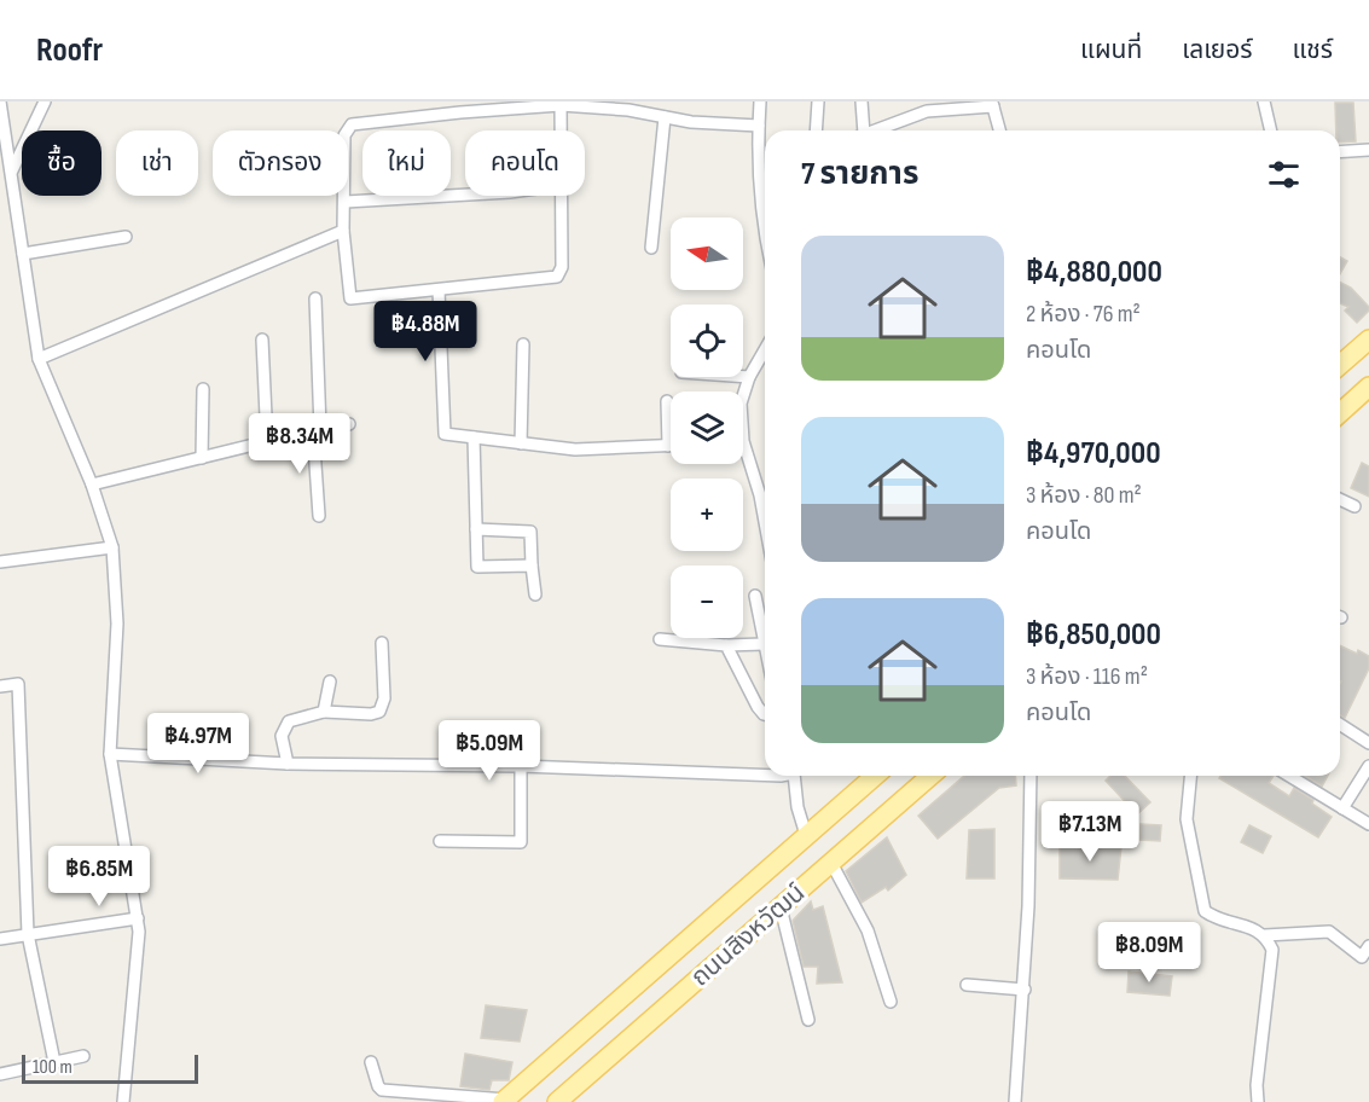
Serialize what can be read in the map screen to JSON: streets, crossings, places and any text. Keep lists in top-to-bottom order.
{
  "streets": {
    "main road": ["ถนนสิงหวัฒน์"]
  },
  "scale_bar": "100 m",
  "north": "left",
  "page": {
    "header": "Roofr",
    "nav": ["แผนที่", "เลเยอร์", "แชร์"],
    "chip": [
      "ซื้อ",
      "เช่า",
      "ตัวกรอง",
      "ใหม่",
      "คอนโด"
    ],
    "heading": "7 รายการ",
    "map_buttons": ["+", "−"],
    "list": [
      {
        "name": "฿4,880,000",
        "note": "2 ห้อง · 76 m² · คอนโด"
      },
      {
        "name": "฿4,970,000",
        "note": "3 ห้อง · 80 m² · คอนโด"
      },
      {
        "name": "฿6,850,000",
        "note": "3 ห้อง · 116 m² · คอนโด"
      }
    ],
    "price": [
      "฿4.88M",
      "฿8.34M",
      "฿4.97M",
      "฿5.09M",
      "฿7.13M",
      "฿6.85M",
      "฿8.09M"
    ],
    "scale": "100 m"
  }
}
